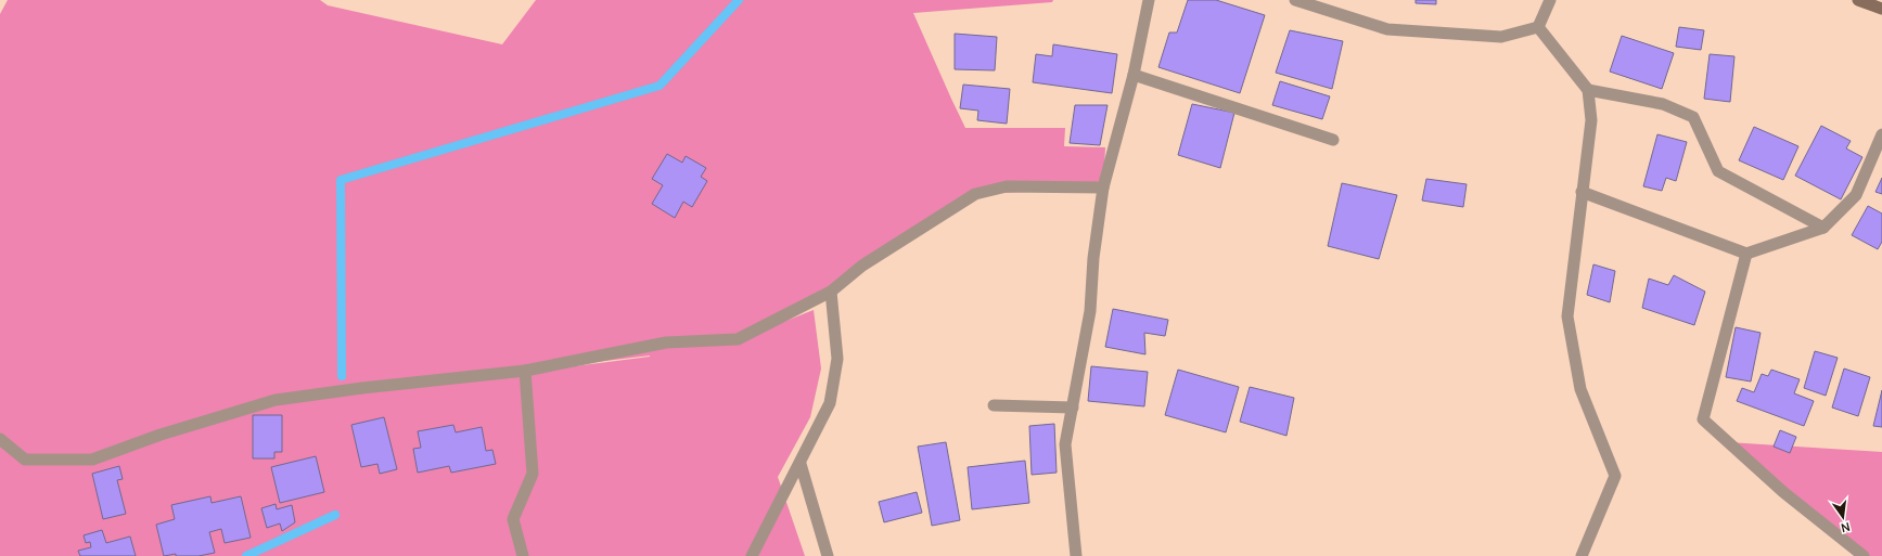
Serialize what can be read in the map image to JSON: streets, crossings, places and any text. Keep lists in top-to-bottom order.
{
  "north": "bottom"
}
